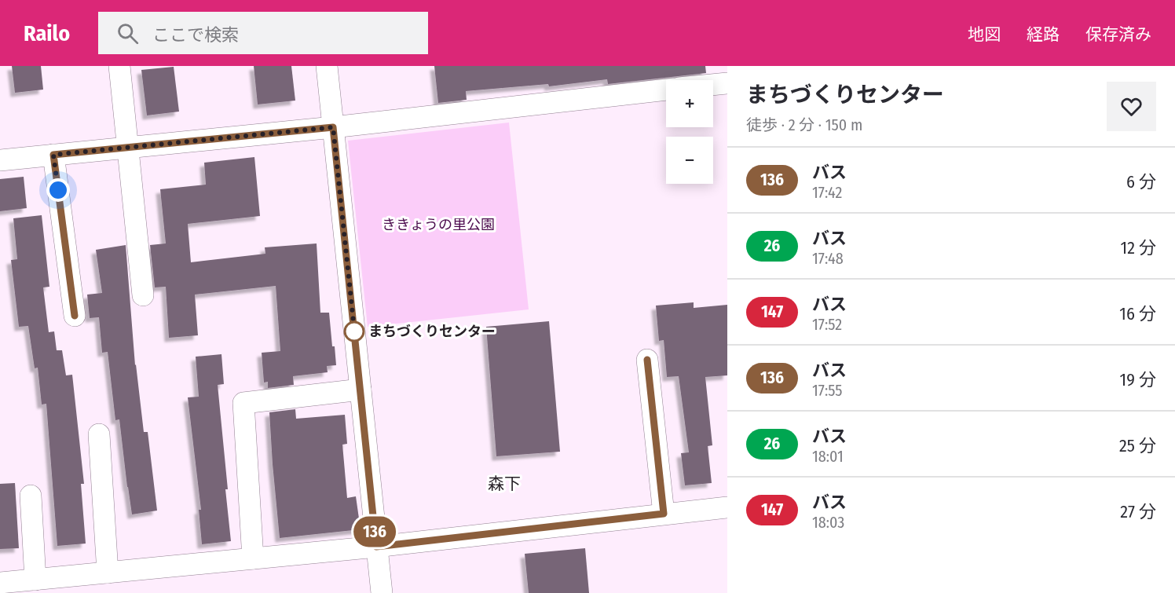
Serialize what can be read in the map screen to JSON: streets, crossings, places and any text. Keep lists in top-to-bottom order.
{
  "districts": ["森下"],
  "parks": ["ききょうの里公園"],
  "places": ["まちづくりセンター"],
  "lines": ["bus line 136"],
  "page": {
    "header": "Railo",
    "search": "ここで検索",
    "nav": ["地図", "経路", "保存済み"],
    "on_map": "136",
    "heading": ["まちづくりセンター", "徒歩 · 2 分 · 150 m"],
    "map_buttons": ["+", "−"],
    "list": [
      {
        "mark": "136",
        "name": "バス",
        "note": "17:42",
        "value": "6 分"
      },
      {
        "mark": "26",
        "name": "バス",
        "note": "17:48",
        "value": "12 分"
      },
      {
        "mark": "147",
        "name": "バス",
        "note": "17:52",
        "value": "16 分"
      },
      {
        "mark": "136",
        "name": "バス",
        "note": "17:55",
        "value": "19 分"
      },
      {
        "mark": "26",
        "name": "バス",
        "note": "18:01",
        "value": "25 分"
      },
      {
        "mark": "147",
        "name": "バス",
        "note": "18:03",
        "value": "27 分"
      }
    ]
  }
}
